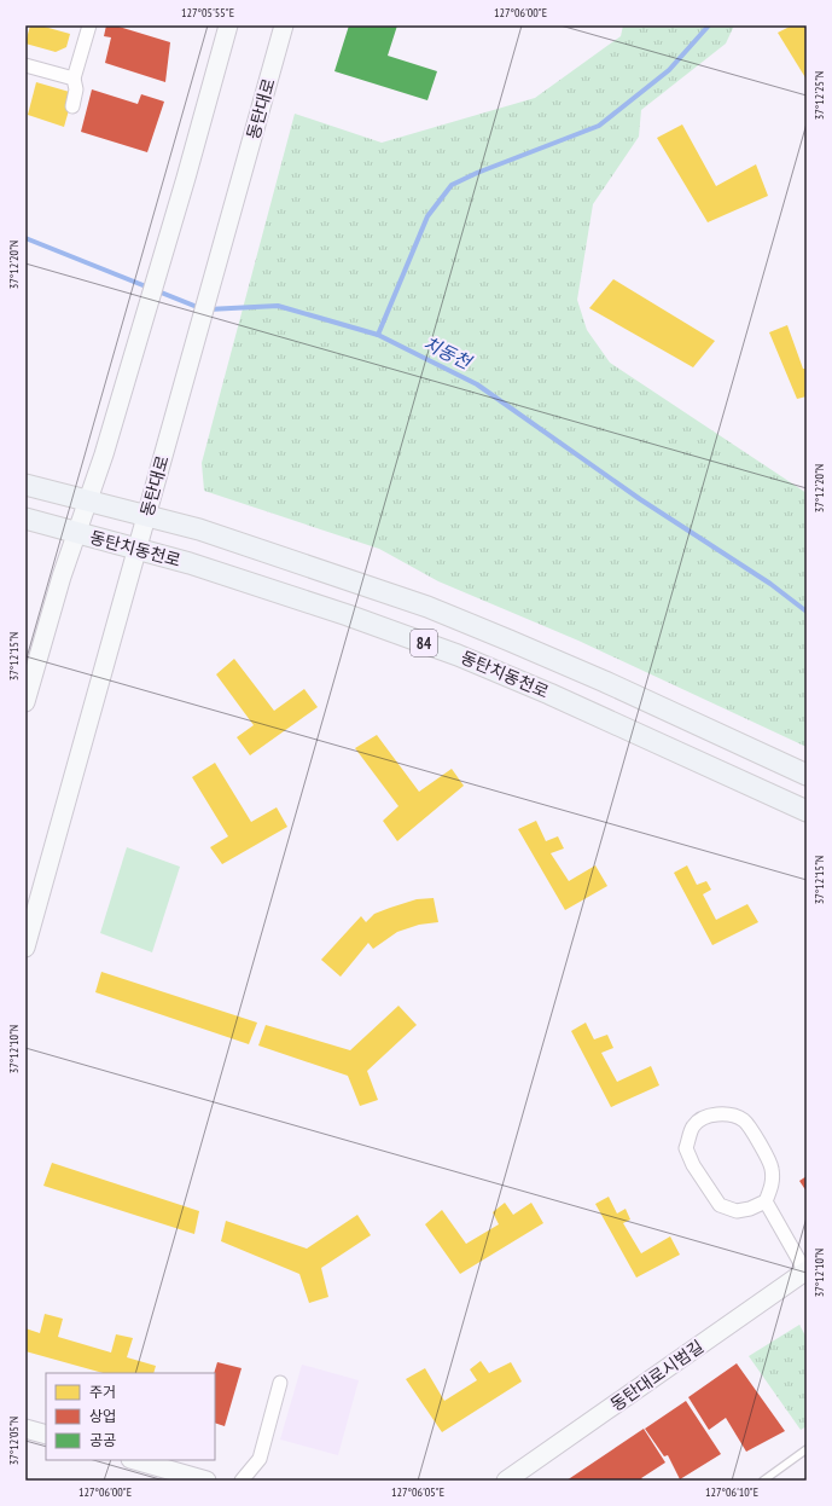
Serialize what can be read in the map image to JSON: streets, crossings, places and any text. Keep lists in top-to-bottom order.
{
  "streets": {
    "main road": [
      "동탄대로",
      "동탄치동천로",
      "84",
      "동탄대로시범길"
    ]
  },
  "crossings": [
    ["동탄대로", "동탄치동천로"]
  ],
  "water": ["치동천"],
  "legend": ["주거", "상업", "공공"],
  "coordinates": [
    "127°05'55\"E",
    "127°06'00\"E",
    "37°12'25\"N",
    "37°12'20\"N",
    "37°12'15\"N",
    "37°12'10\"N",
    "37°12'05\"N",
    "127°06'05\"E",
    "127°06'10\"E"
  ]
}
